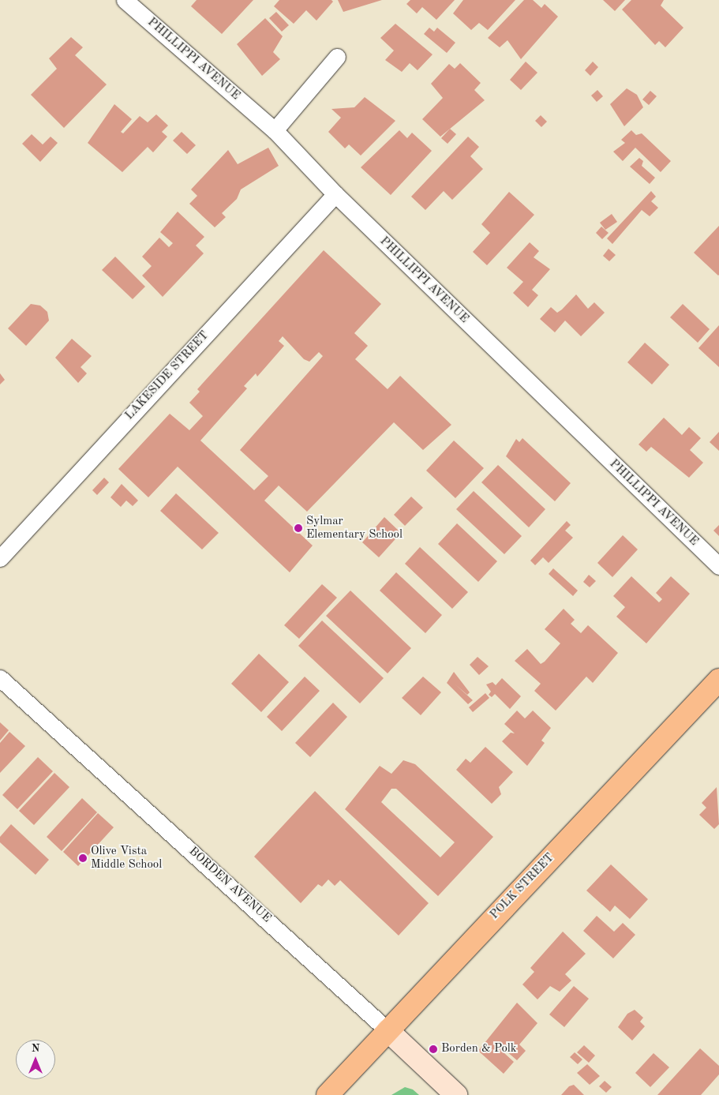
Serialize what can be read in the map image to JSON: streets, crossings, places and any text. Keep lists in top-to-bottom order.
{
  "streets": {
    "main road": ["POLK STREET"],
    "street": ["PHILLIPPI AVENUE", "LAKESIDE STREET", "BORDEN AVENUE"]
  },
  "crossings": [
    ["PHILLIPPI AVENUE", "LAKESIDE STREET"],
    ["BORDEN AVENUE", "POLK STREET"]
  ],
  "places": ["Sylmar Elementary School", "Olive Vista Middle School", "Borden & Polk"],
  "north": "top"
}
